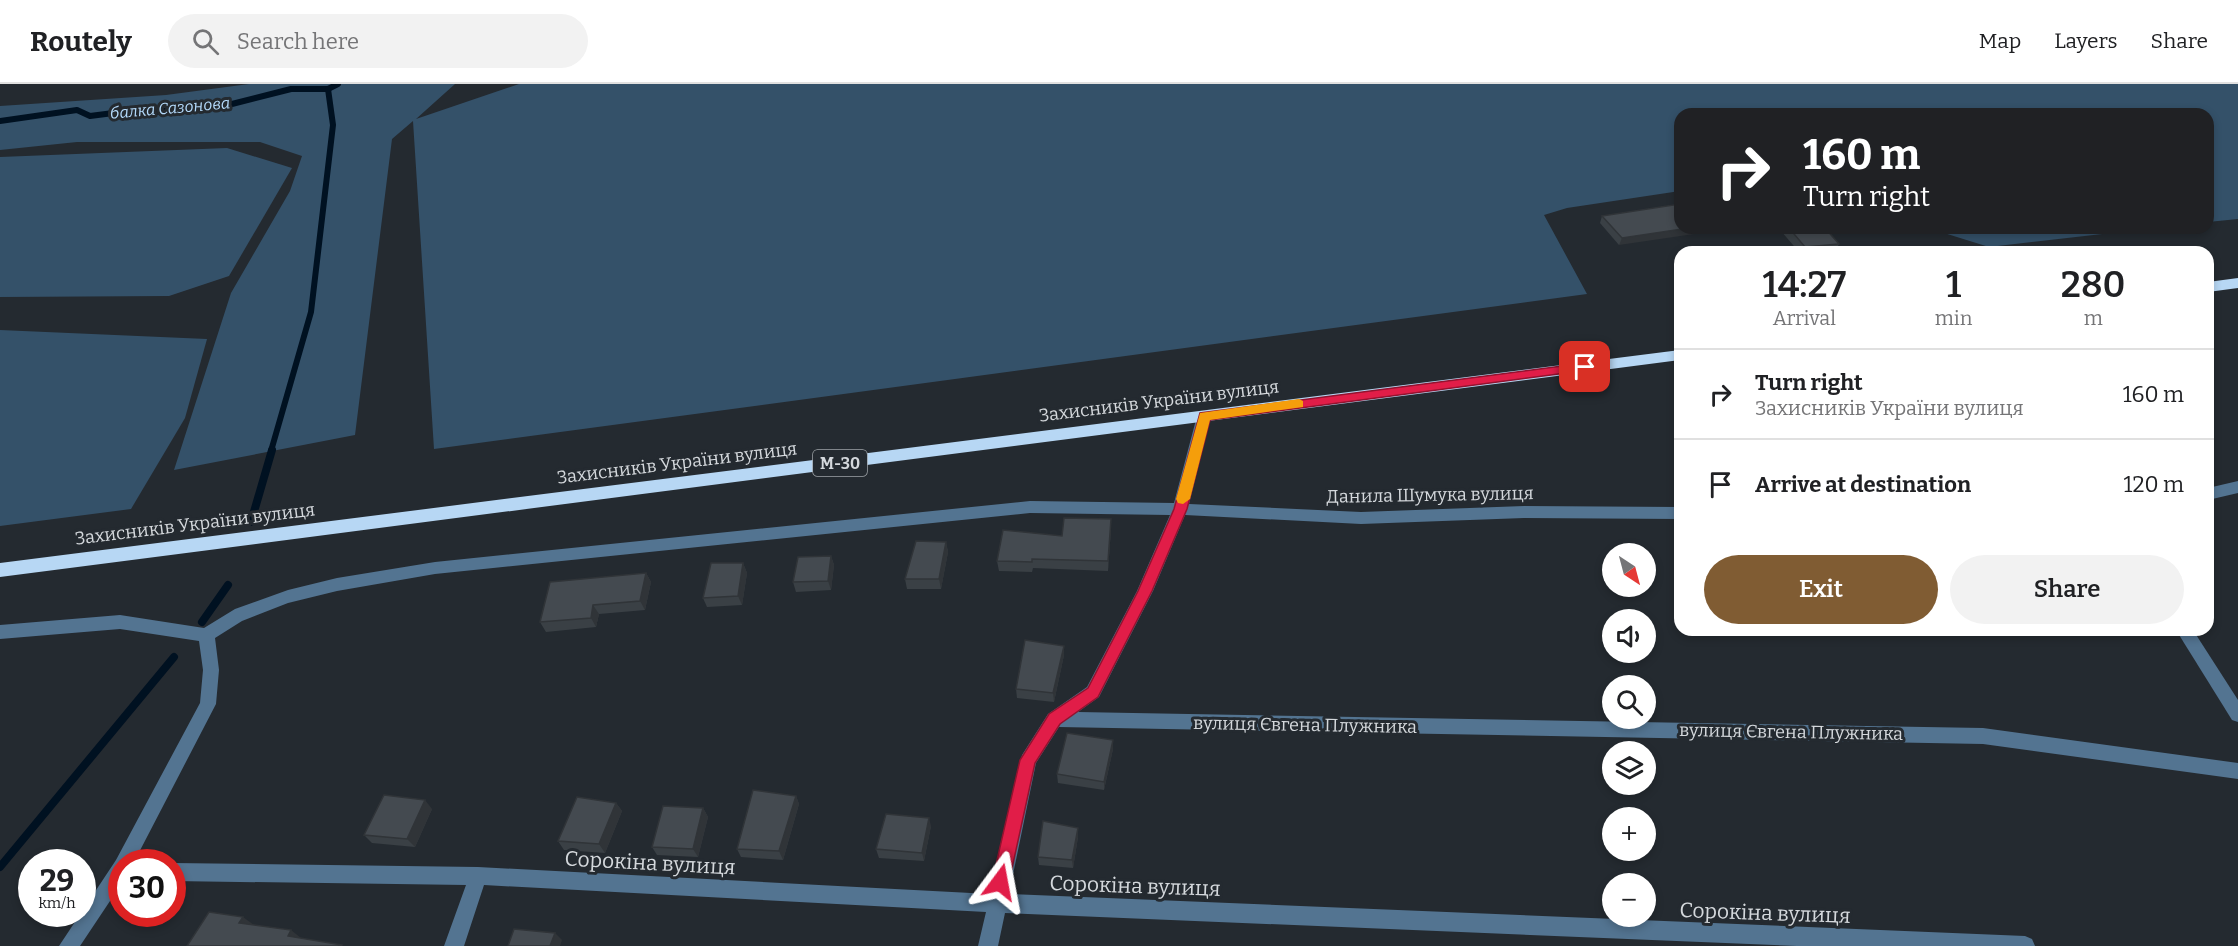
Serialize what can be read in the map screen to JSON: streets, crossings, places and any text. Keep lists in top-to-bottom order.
{
  "streets": {
    "highway": ["Захисників України вулиця", "М-30"],
    "street": ["Данила Шумука вулиця", "вулиця Євгена Плужника", "Сорокіна вулиця"]
  },
  "water": ["балка Сазонова"],
  "north": "bottom right",
  "page": {
    "header": "Routely",
    "search": "Search here",
    "nav": ["Map", "Layers", "Share"],
    "turn": ["160 m", "Turn right"],
    "eta": [
      "14:27",
      "Arrival",
      "1",
      "min",
      "280",
      "m"
    ],
    "list": [
      {
        "name": "Turn right",
        "note": "Захисників України вулиця",
        "value": "160 m"
      },
      {
        "name": "Arrive at destination",
        "value": "120 m"
      }
    ],
    "map_buttons": ["+", "−"],
    "buttons": ["Exit", "Share"],
    "speed": "29 km/h",
    "limit": "30"
  }
}
